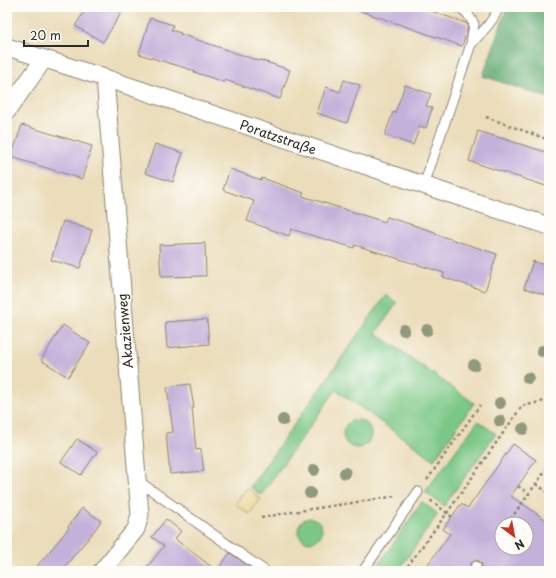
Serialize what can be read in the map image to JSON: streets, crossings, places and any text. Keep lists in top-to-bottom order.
{
  "streets": {
    "street": ["Poratzstraße", "Akazienweg"]
  },
  "crossings": [
    ["Poratzstraße", "Akazienweg"]
  ],
  "scale_bar": "20 m",
  "north": "bottom right"
}
